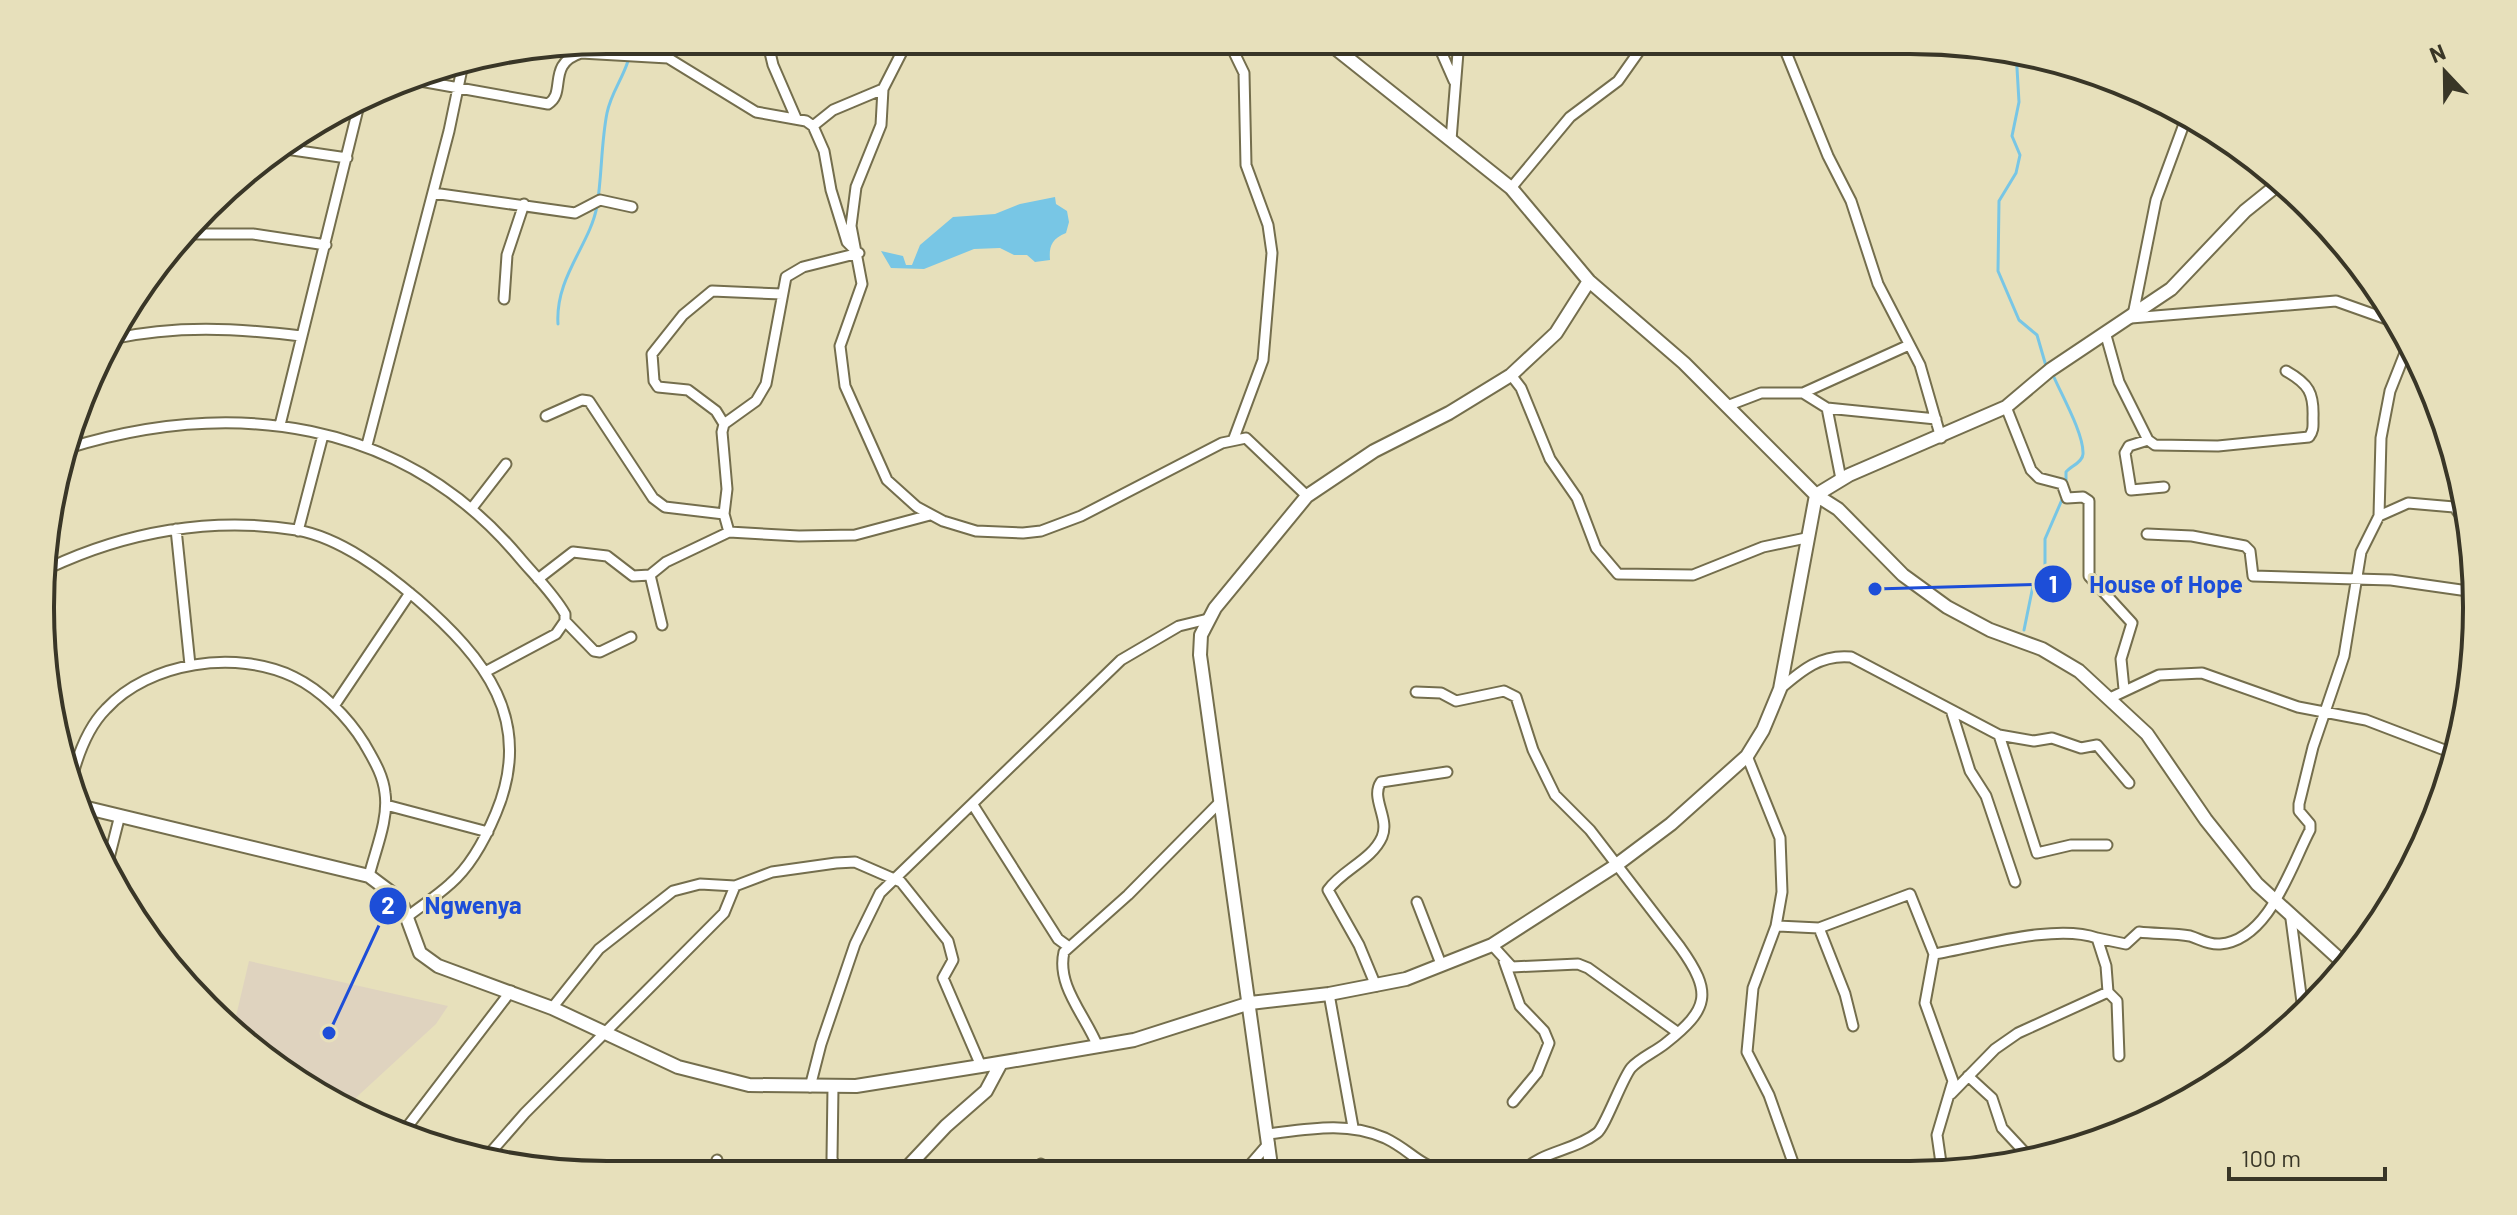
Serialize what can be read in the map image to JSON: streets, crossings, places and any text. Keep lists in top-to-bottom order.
{
  "places": ["House of Hope", "Ngwenya"],
  "scale_bar": "100 m",
  "north": "top"
}
